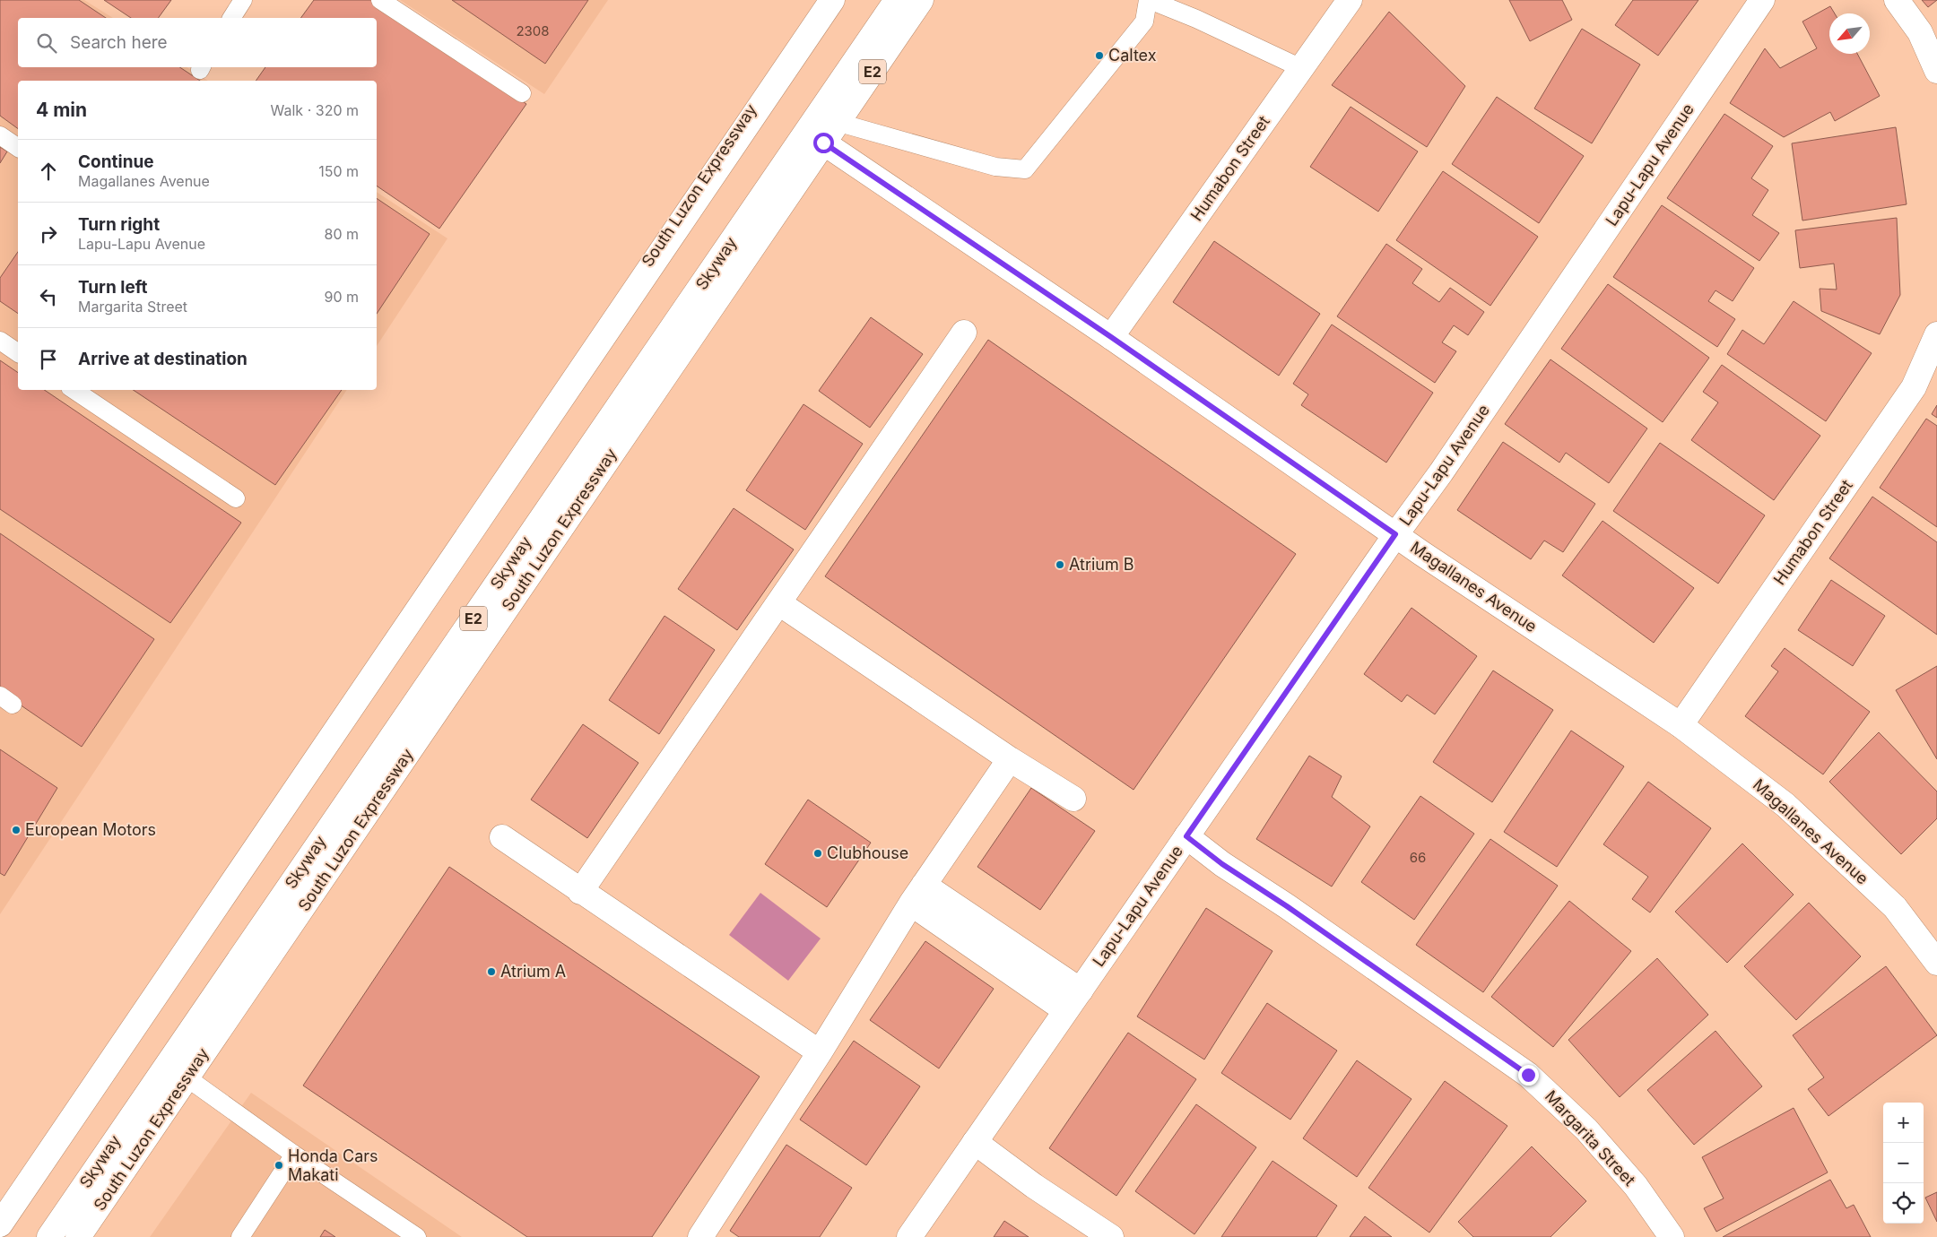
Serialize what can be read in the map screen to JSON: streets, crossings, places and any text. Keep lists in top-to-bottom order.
{
  "streets": {
    "main road": [
      "E2",
      "Lapu-Lapu Avenue",
      "Humabon Street",
      "South Luzon Expressway",
      "Skyway",
      "Magallanes Avenue",
      "Margarita Street"
    ]
  },
  "crossings": [
    ["Lapu-Lapu Avenue", "Magallanes Avenue"],
    ["Lapu-Lapu Avenue", "Margarita Street"],
    ["Humabon Street", "Magallanes Avenue"],
    ["South Luzon Expressway", "Magallanes Avenue"]
  ],
  "places": [
    "Caltex",
    "Atrium B",
    "European Motors",
    "Clubhouse",
    "Atrium A",
    "Honda Cars Makati"
  ],
  "house_numbers": ["2308", "66"],
  "north": "bottom left",
  "page": {
    "search": "Search here",
    "heading": ["4 min", "Walk · 320 m"],
    "list": [
      ["Continue", "Magallanes Avenue", "150 m"],
      ["Turn right", "Lapu-Lapu Avenue", "80 m"],
      ["Turn left", "Margarita Street", "90 m"],
      "Arrive at destination"
    ],
    "map_buttons": ["+", "−"]
  }
}
